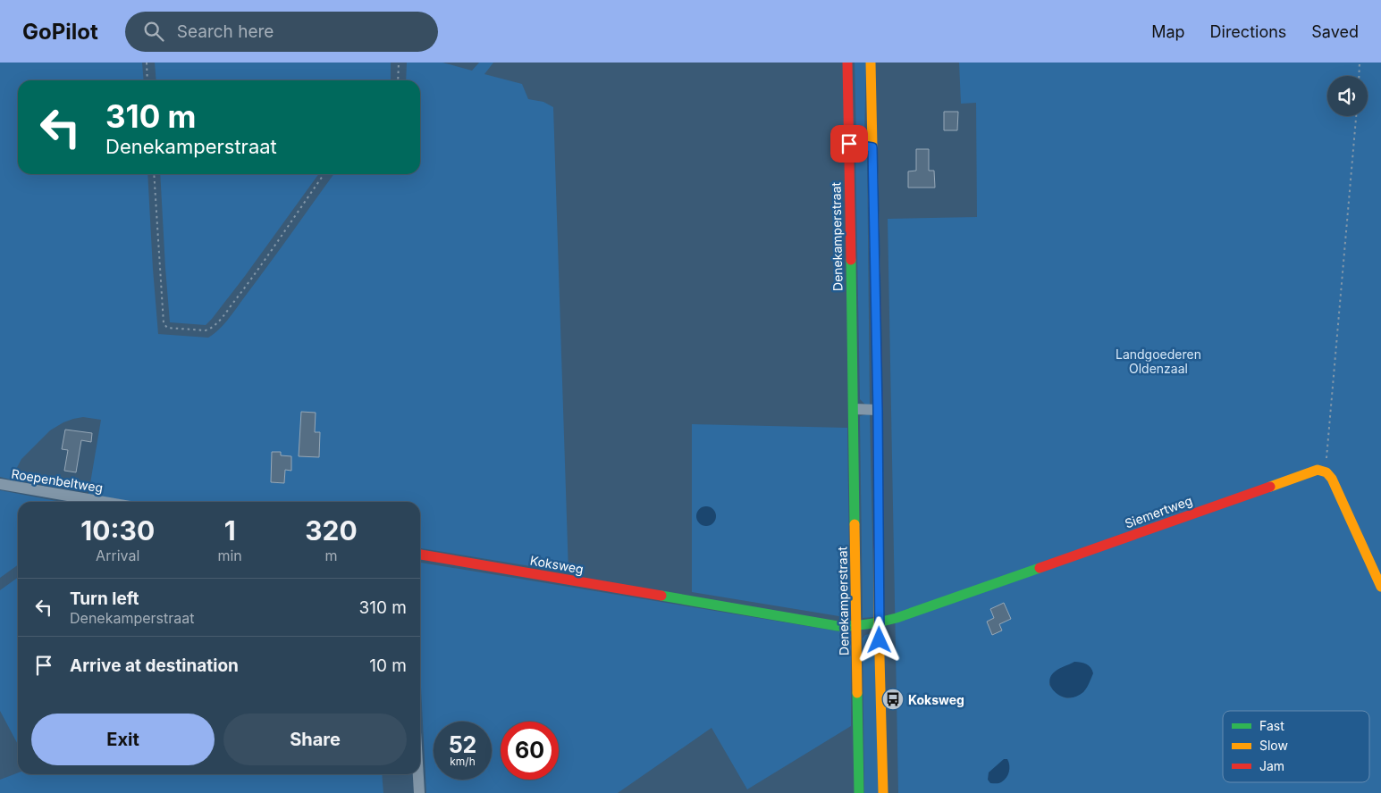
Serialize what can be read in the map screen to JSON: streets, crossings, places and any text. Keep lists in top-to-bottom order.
{
  "streets": {
    "street": [
      "Denekamperstraat",
      "Roepenbeltweg",
      "Siemertweg",
      "Koksweg"
    ]
  },
  "crossings": [
    ["Denekamperstraat", "Koksweg"],
    ["Siemertweg", "Koksweg"]
  ],
  "parks": ["Landgoederen Oldenzaal"],
  "places": {
    "bus stop": ["Koksweg"]
  },
  "legend": ["Fast", "Slow", "Jam"],
  "page": {
    "header": "GoPilot",
    "search": "Search here",
    "nav": ["Map", "Directions", "Saved"],
    "turn": ["310 m", "Denekamperstraat"],
    "eta": [
      "10:30",
      "Arrival",
      "1",
      "min",
      "320",
      "m"
    ],
    "list": [
      {
        "name": "Turn left",
        "note": "Denekamperstraat",
        "value": "310 m"
      },
      {
        "name": "Arrive at destination",
        "value": "10 m"
      }
    ],
    "buttons": ["Exit", "Share"],
    "speed": "52 km/h",
    "limit": "60"
  }
}
